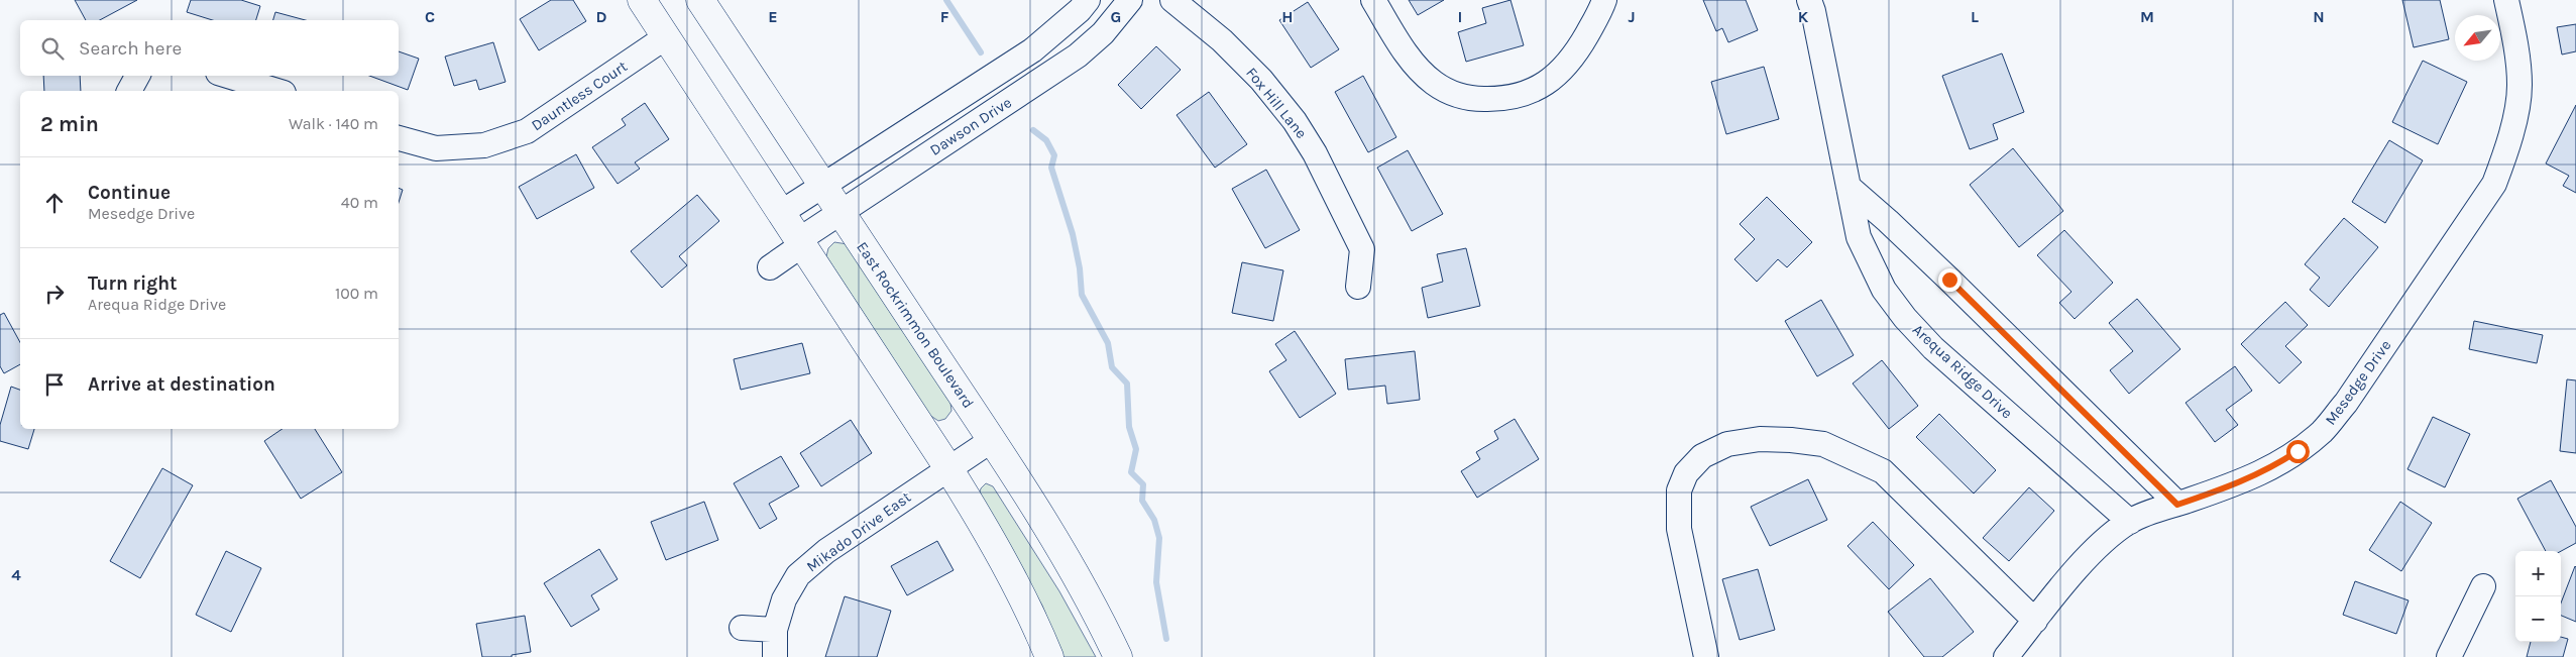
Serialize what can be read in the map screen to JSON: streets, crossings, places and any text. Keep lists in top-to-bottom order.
{
  "streets": {
    "main road": ["East Rockrimmon Boulevard"],
    "street": [
      "Dauntless Court",
      "Fox Hill Lane",
      "Dawson Drive",
      "Arequa Ridge Drive",
      "Mesedge Drive",
      "Mikado Drive East"
    ]
  },
  "crossings": [
    ["Dawson Drive", "East Rockrimmon Boulevard"],
    ["East Rockrimmon Boulevard", "Mikado Drive East"],
    ["Arequa Ridge Drive", "Mesedge Drive"]
  ],
  "north": "bottom left",
  "page": {
    "search": "Search here",
    "heading": ["2 min", "Walk · 140 m"],
    "list": [
      ["Continue", "Mesedge Drive", "40 m"],
      ["Turn right", "Arequa Ridge Drive", "100 m"],
      "Arrive at destination"
    ],
    "map_buttons": ["+", "−"]
  },
  "grid": {
    "columns": [
      "C",
      "D",
      "E",
      "F",
      "G",
      "H",
      "I",
      "J",
      "K",
      "L",
      "M",
      "N"
    ],
    "rows": ["4"]
  }
}
